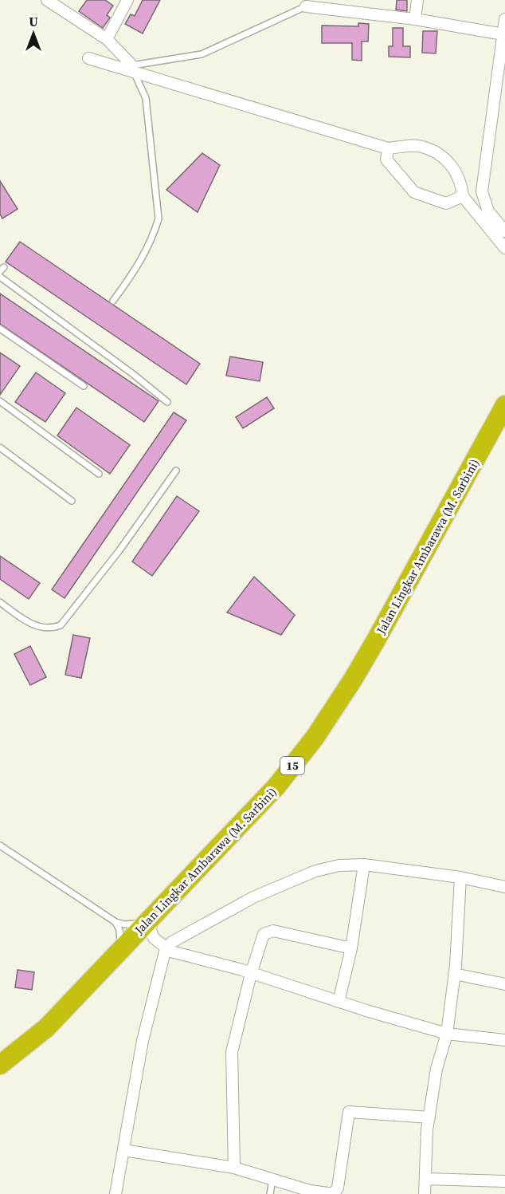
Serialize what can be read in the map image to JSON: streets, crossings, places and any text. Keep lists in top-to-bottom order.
{
  "streets": {
    "highway": ["Jalan Lingkar Ambarawa (M. Sarbini)", "15"]
  },
  "north": "top"
}
